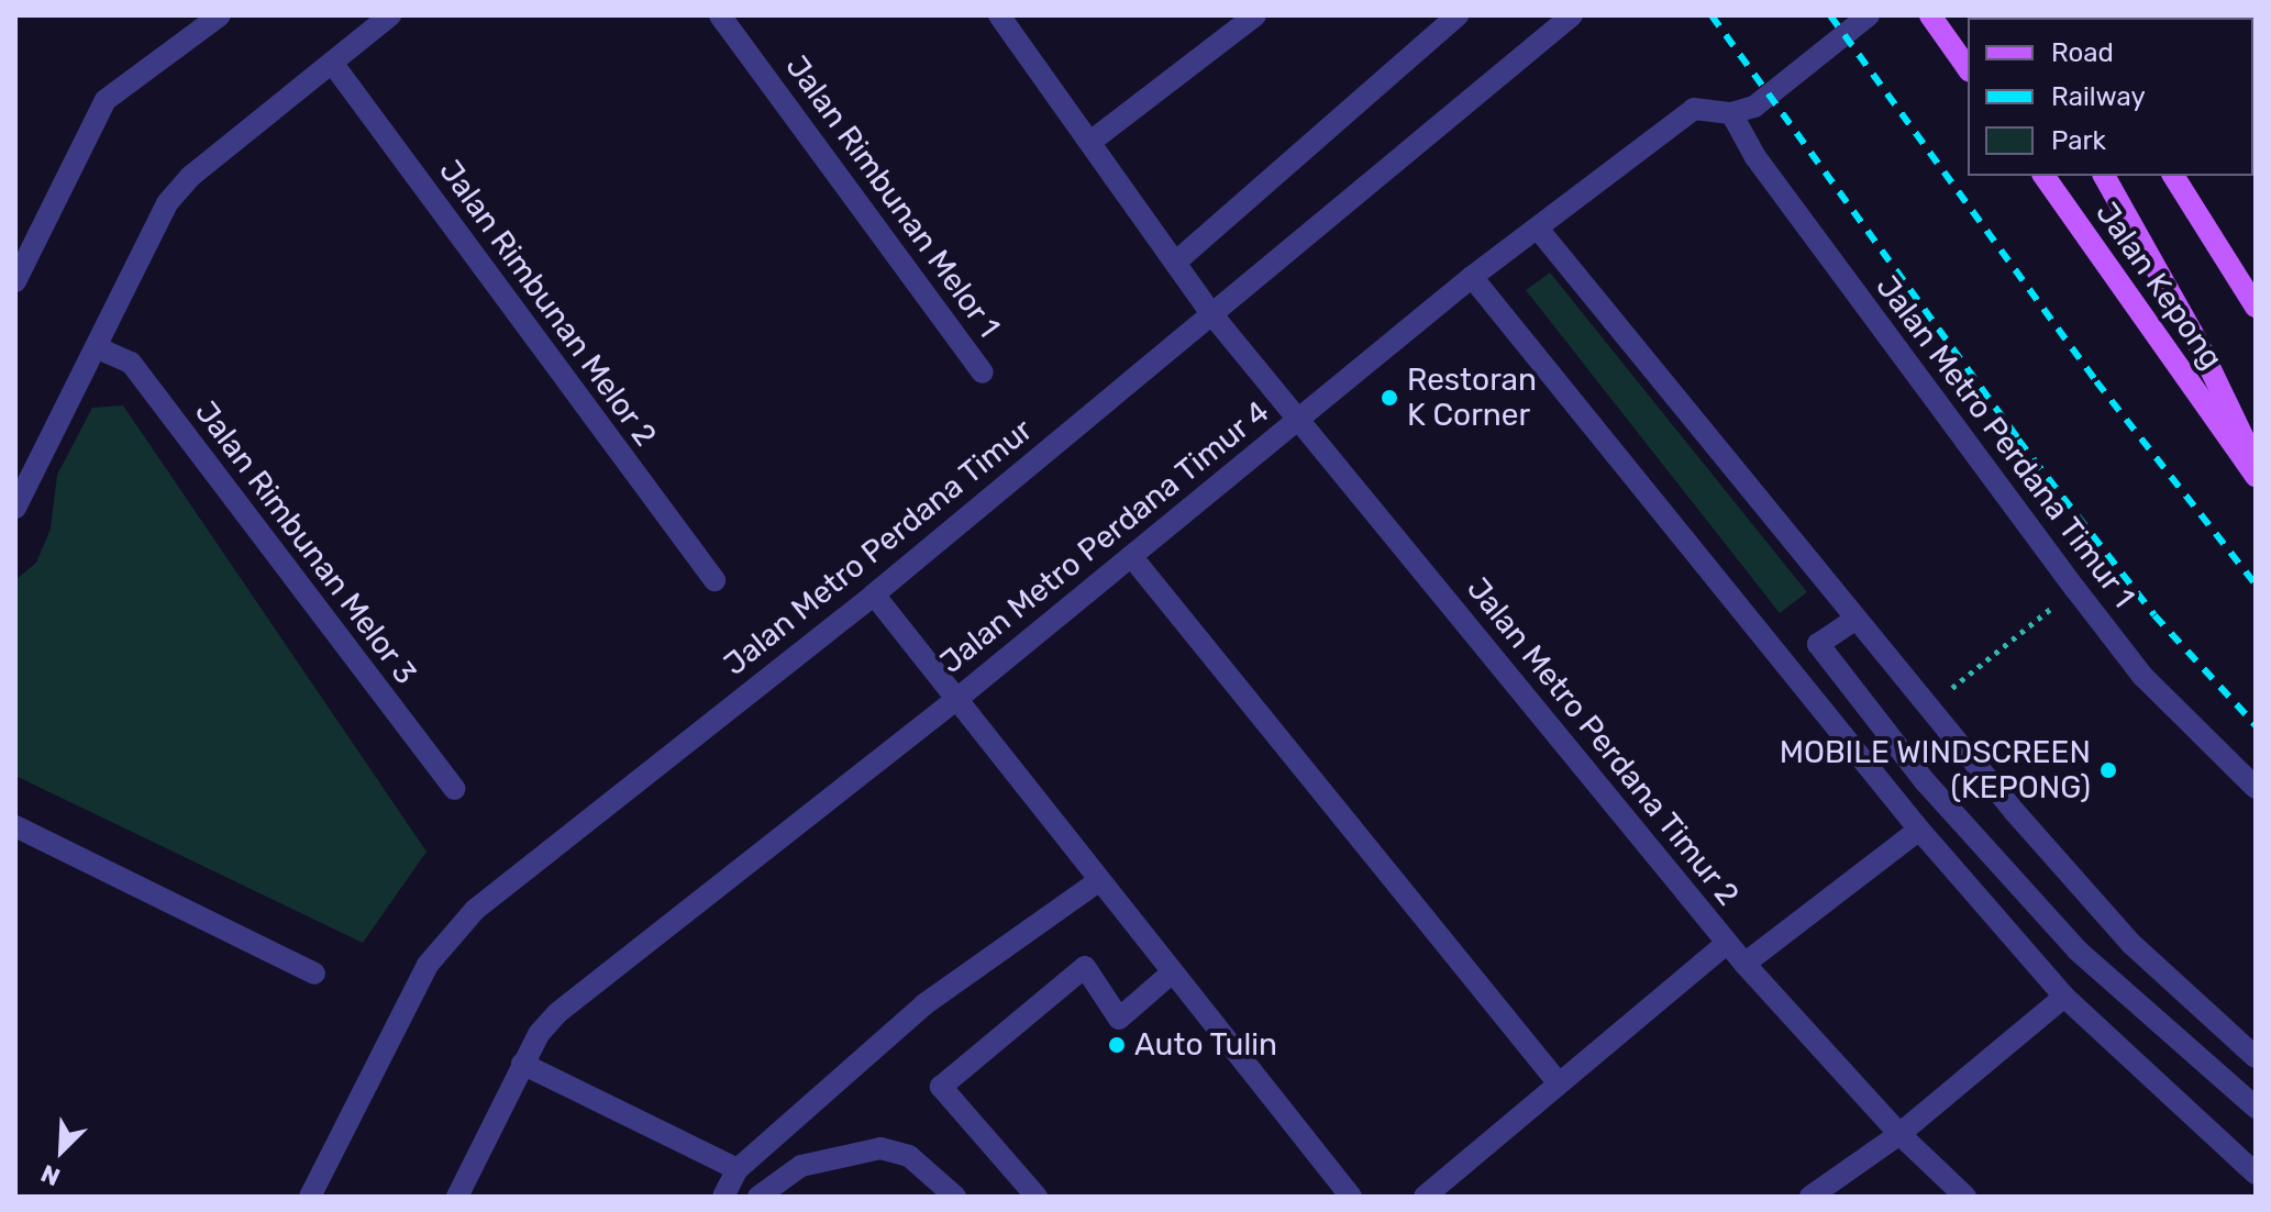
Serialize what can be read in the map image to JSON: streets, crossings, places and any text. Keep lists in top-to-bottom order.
{
  "streets": {
    "main road": ["Jalan Kepong"],
    "street": [
      "Jalan Rimbunan Melor 1",
      "Jalan Rimbunan Melor 2",
      "Jalan Metro Perdana Timur 1",
      "Jalan Metro Perdana Timur 4",
      "Jalan Rimbunan Melor 3",
      "Jalan Metro Perdana Timur",
      "Jalan Metro Perdana Timur 2"
    ]
  },
  "crossings": [
    ["Jalan Metro Perdana Timur 1", "Jalan Metro Perdana Timur 4"],
    ["Jalan Metro Perdana Timur 4", "Jalan Metro Perdana Timur 2"],
    ["Jalan Metro Perdana Timur", "Jalan Metro Perdana Timur 2"]
  ],
  "places": ["Restoran K Corner", "MOBILE WINDSCREEN (KEPONG)", "Auto Tulin"],
  "legend": ["Road", "Railway", "Park"],
  "north": "bottom left"
}
